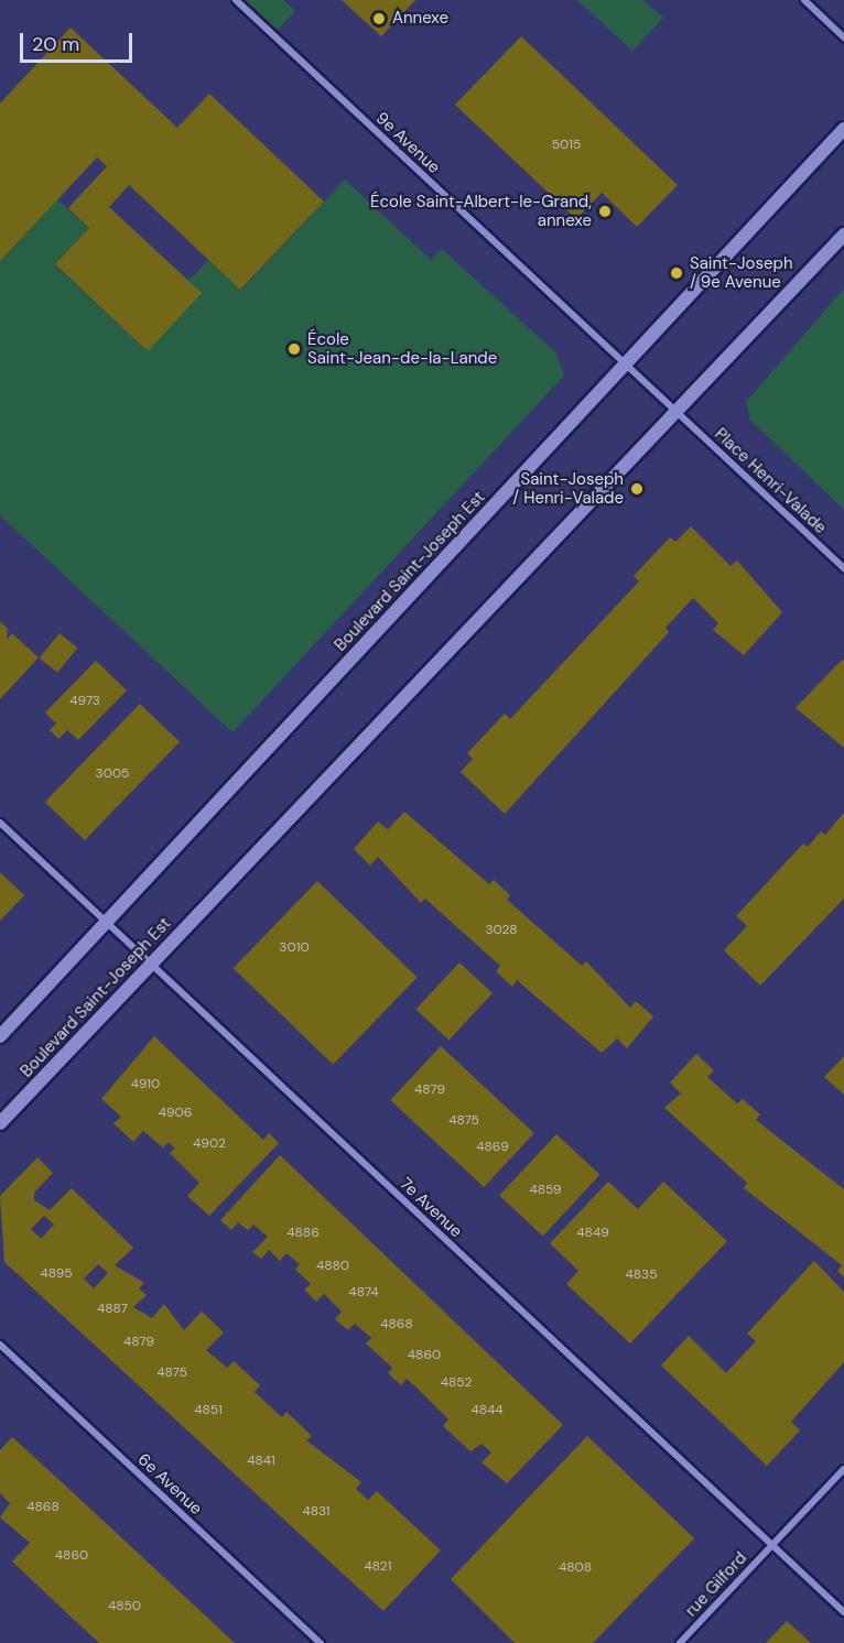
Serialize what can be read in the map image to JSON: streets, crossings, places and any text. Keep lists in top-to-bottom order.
{
  "streets": {
    "main road": ["Boulevard Saint-Joseph Est"],
    "street": [
      "9e Avenue",
      "Place Henri-Valade",
      "7e Avenue",
      "6e Avenue",
      "rue Gilford"
    ]
  },
  "crossings": [
    ["9e Avenue", "Place Henri-Valade"],
    ["9e Avenue", "Boulevard Saint-Joseph Est"],
    ["Place Henri-Valade", "Boulevard Saint-Joseph Est"],
    ["Boulevard Saint-Joseph Est", "7e Avenue"],
    ["7e Avenue", "rue Gilford"]
  ],
  "places": [
    "Annexe",
    "École Saint-Albert-le-Grand, annexe",
    "Saint-Joseph / 9e Avenue",
    "École Saint-Jean-de-la-Lande",
    "Saint-Joseph / Henri-Valade"
  ],
  "house_numbers": [
    "5015",
    "4973",
    "3005",
    "3028",
    "3010",
    "4910",
    "4879",
    "4906",
    "4875",
    "4902",
    "4869",
    "4859",
    "4886",
    "4849",
    "4880",
    "4895",
    "4835",
    "4874",
    "4887",
    "4868",
    "4879",
    "4860",
    "4875",
    "4852",
    "4851",
    "4844",
    "4841",
    "4868",
    "4831",
    "4860",
    "4821",
    "4808",
    "4850"
  ],
  "scale_bar": "20 m"
}
